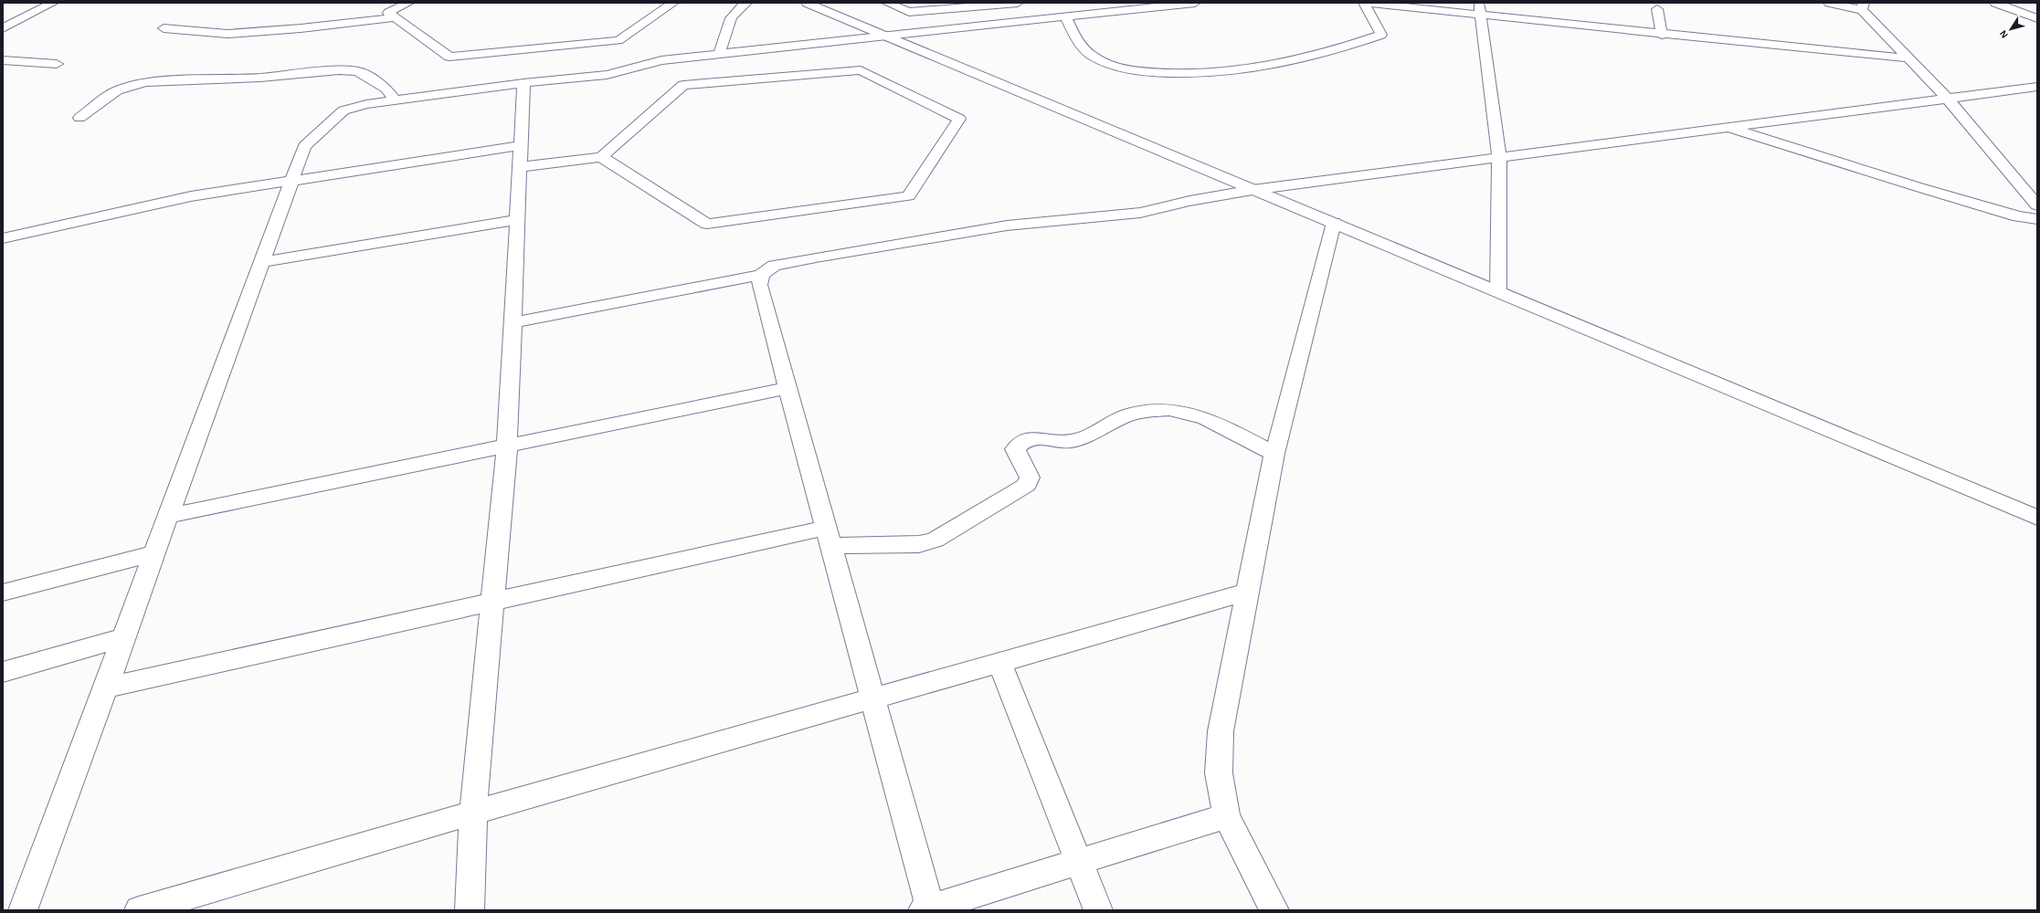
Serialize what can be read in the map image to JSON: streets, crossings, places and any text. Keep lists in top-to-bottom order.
{
  "north": "bottom left"
}
